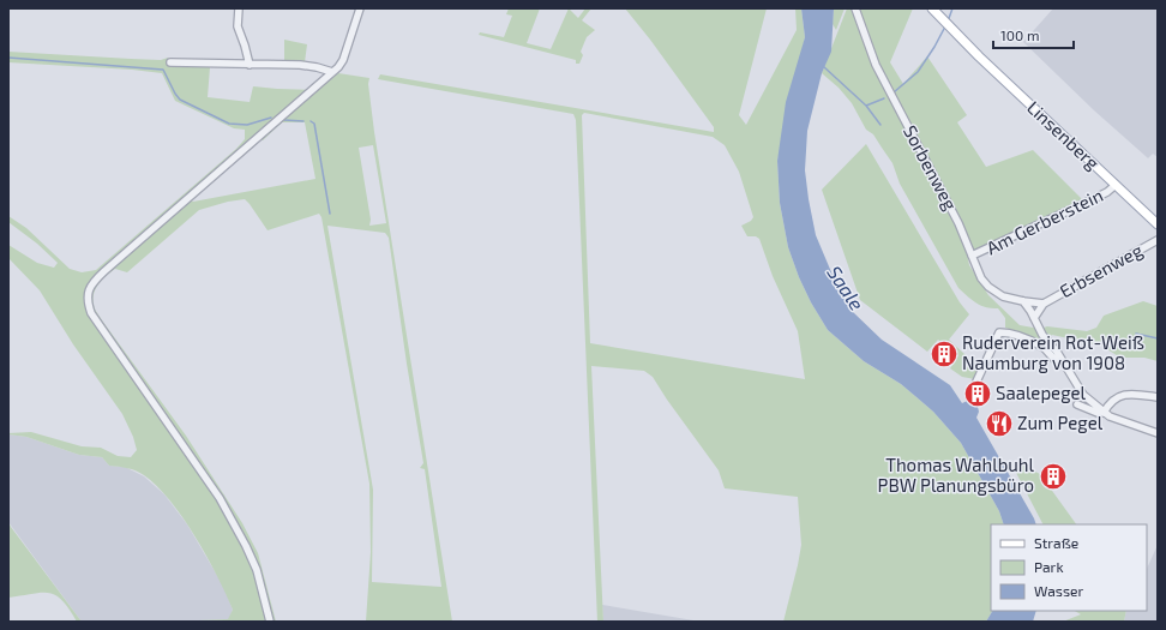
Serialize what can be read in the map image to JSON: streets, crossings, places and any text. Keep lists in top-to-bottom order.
{
  "streets": {
    "main road": ["Linsenberg"],
    "street": ["Sorbenweg", "Am Gerberstein", "Erbsenweg"]
  },
  "crossings": [
    ["Linsenberg", "Am Gerberstein"],
    ["Sorbenweg", "Am Gerberstein"],
    ["Sorbenweg", "Erbsenweg"]
  ],
  "water": ["Saale"],
  "places": {
    "building": ["Ruderverein Rot-Weiß Naumburg von 1908", "Saalepegel", "Thomas Wahlbuhl PBW Planungsbüro"],
    "restaurant": ["Zum Pegel"]
  },
  "legend": ["Straße", "Park", "Wasser"],
  "scale_bar": "100 m"
}
